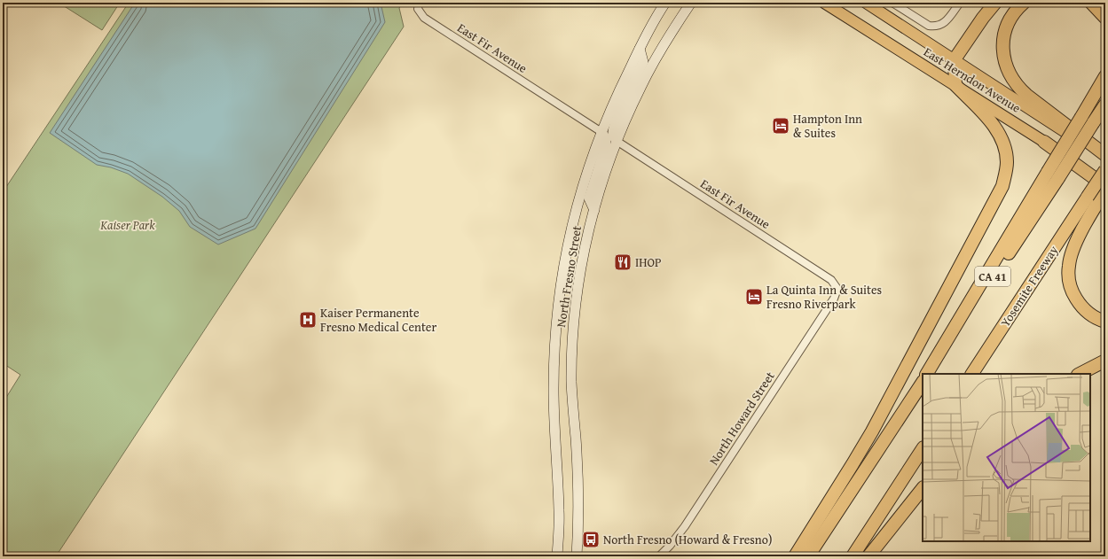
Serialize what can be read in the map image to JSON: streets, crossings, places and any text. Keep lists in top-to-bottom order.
{
  "streets": {
    "highway": ["CA 41", "Yosemite Freeway"],
    "main road": ["East Herndon Avenue", "North Fresno Street"],
    "street": ["East Fir Avenue", "North Howard Street"]
  },
  "crossings": [
    ["East Fir Avenue", "North Fresno Street"],
    ["East Fir Avenue", "North Howard Street"],
    ["CA 41", "Yosemite Freeway"]
  ],
  "parks": ["Kaiser Park"],
  "places": {
    "hotel": ["Hampton Inn & Suites", "La Quinta Inn & Suites Fresno Riverpark"],
    "restaurant": ["IHOP"],
    "hospital": ["Kaiser Permanente Fresno Medical Center"],
    "bus stop": ["North Fresno (Howard & Fresno)"]
  }
}
